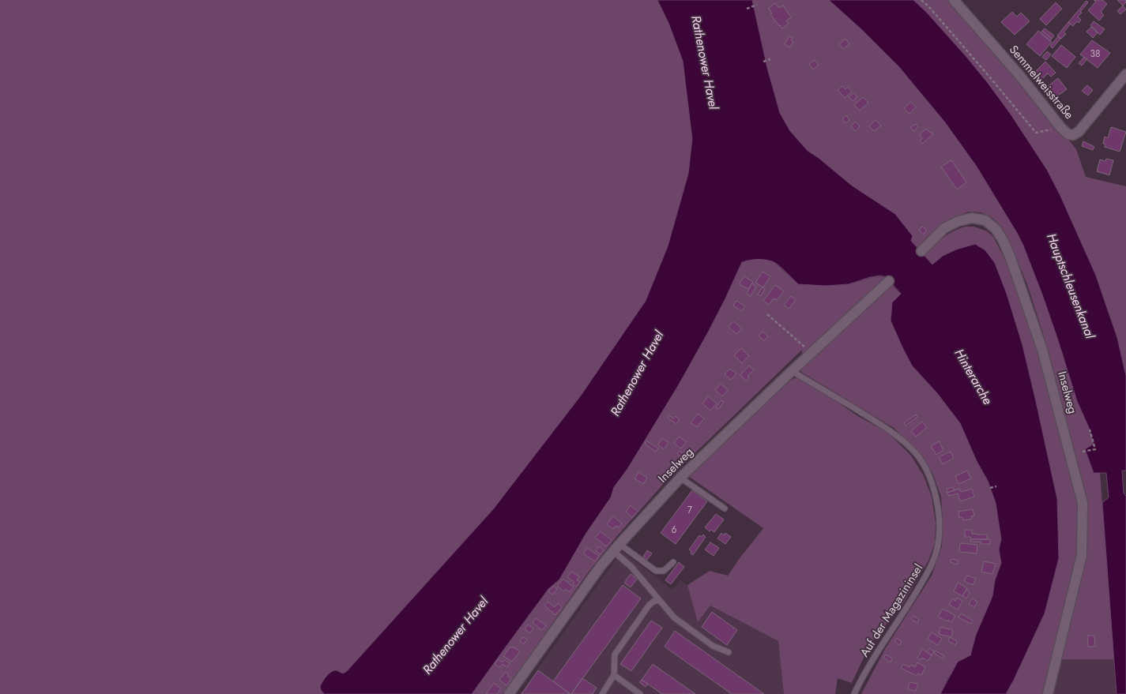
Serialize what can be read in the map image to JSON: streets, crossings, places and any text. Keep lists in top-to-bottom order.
{
  "streets": {
    "street": ["Semmelweisstraße", "Inselweg"],
    "lane": ["Auf der Magazininsel"]
  },
  "crossings": [
    ["Inselweg", "Auf der Magazininsel"]
  ],
  "water": ["Rathenower Havel", "Hauptschleusenkanal", "Hinterarche"],
  "house_numbers": ["38", "7", "6"]
}
